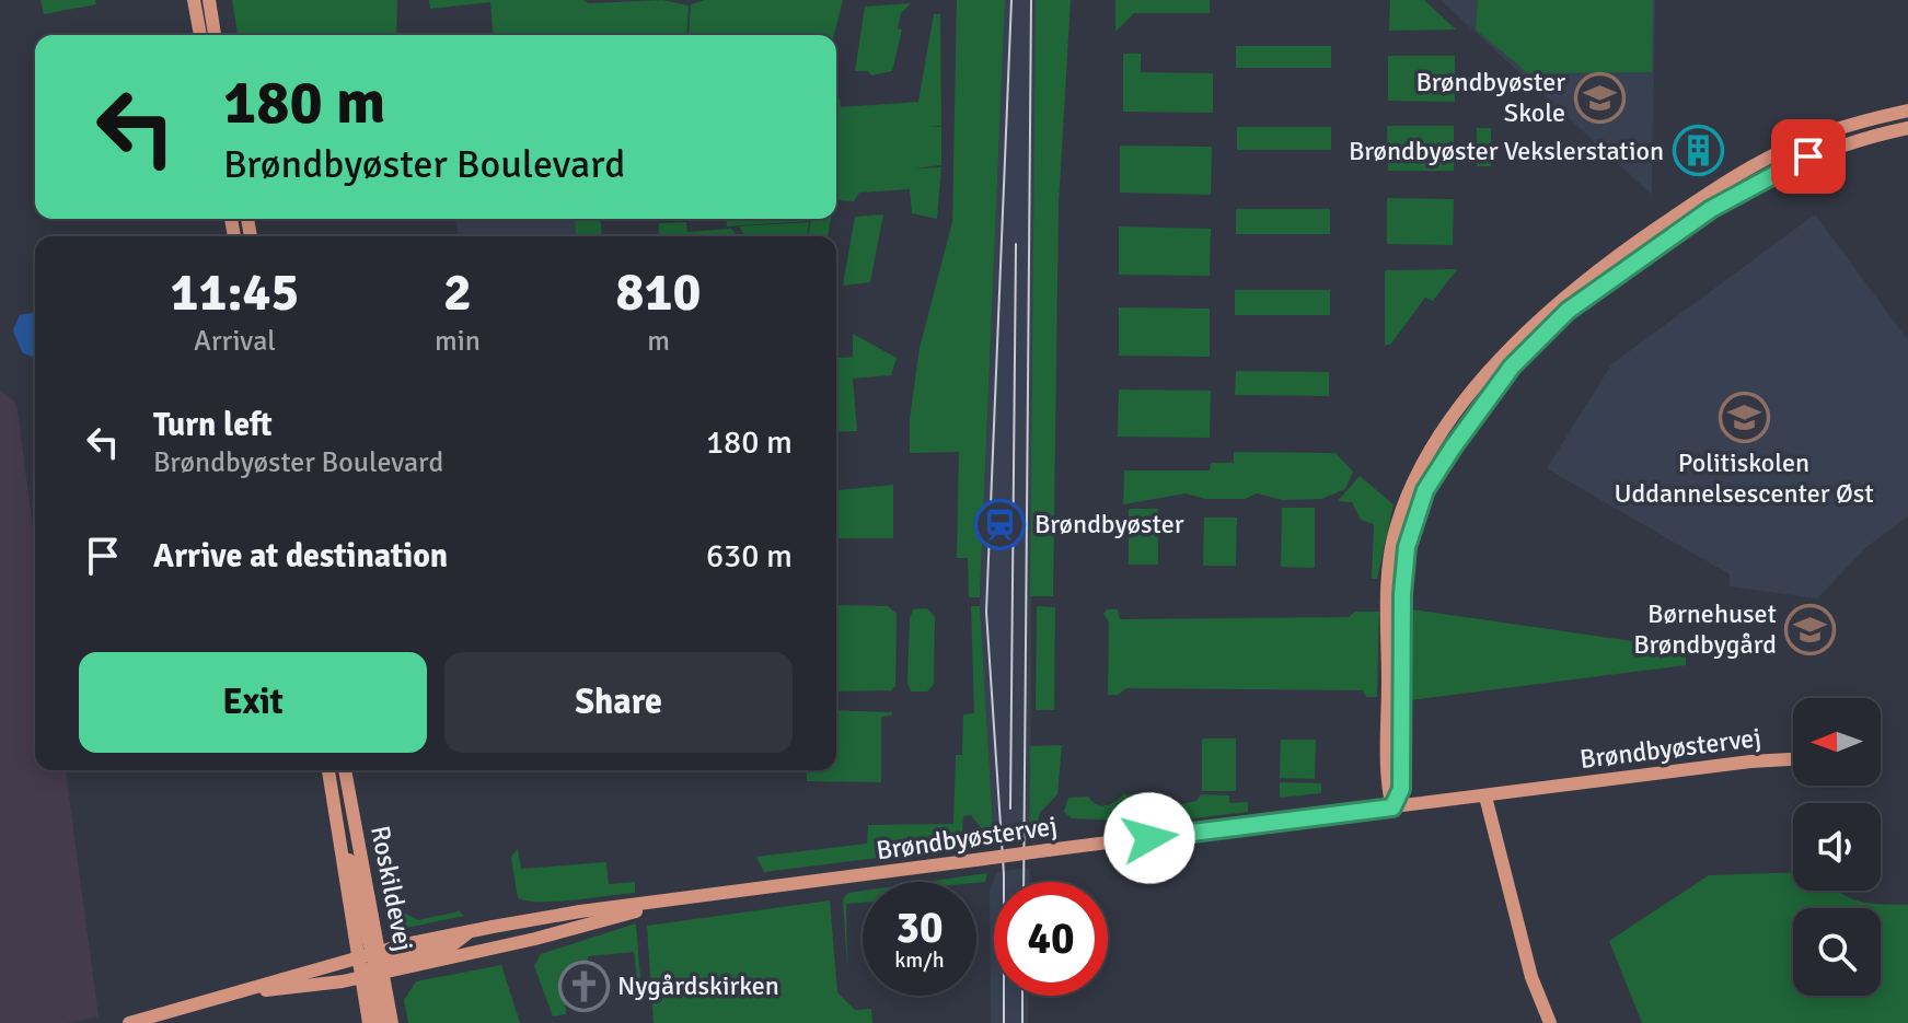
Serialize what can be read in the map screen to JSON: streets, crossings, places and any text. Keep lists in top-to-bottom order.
{
  "streets": {
    "street": ["Brøndbyøstervej", "Roskildevej"]
  },
  "crossings": [
    ["Brøndbyøstervej", "Roskildevej"]
  ],
  "places": {
    "school or university": ["Brøndbyøster Skole", "Politiskolen Uddannelsescenter Øst", "Børnehuset Brøndbygård"],
    "building": ["Brøndbyøster Vekslerstation"],
    "station": ["Brøndbyøster"],
    "church": ["Nygårdskirken"]
  },
  "north": "left",
  "page": {
    "turn": ["180 m", "Brøndbyøster Boulevard"],
    "eta": [
      "11:45",
      "Arrival",
      "2",
      "min",
      "810",
      "m"
    ],
    "list": [
      {
        "name": "Turn left",
        "note": "Brøndbyøster Boulevard",
        "value": "180 m"
      },
      {
        "name": "Arrive at destination",
        "value": "630 m"
      }
    ],
    "buttons": ["Exit", "Share"],
    "speed": "30 km/h",
    "limit": "40"
  }
}
